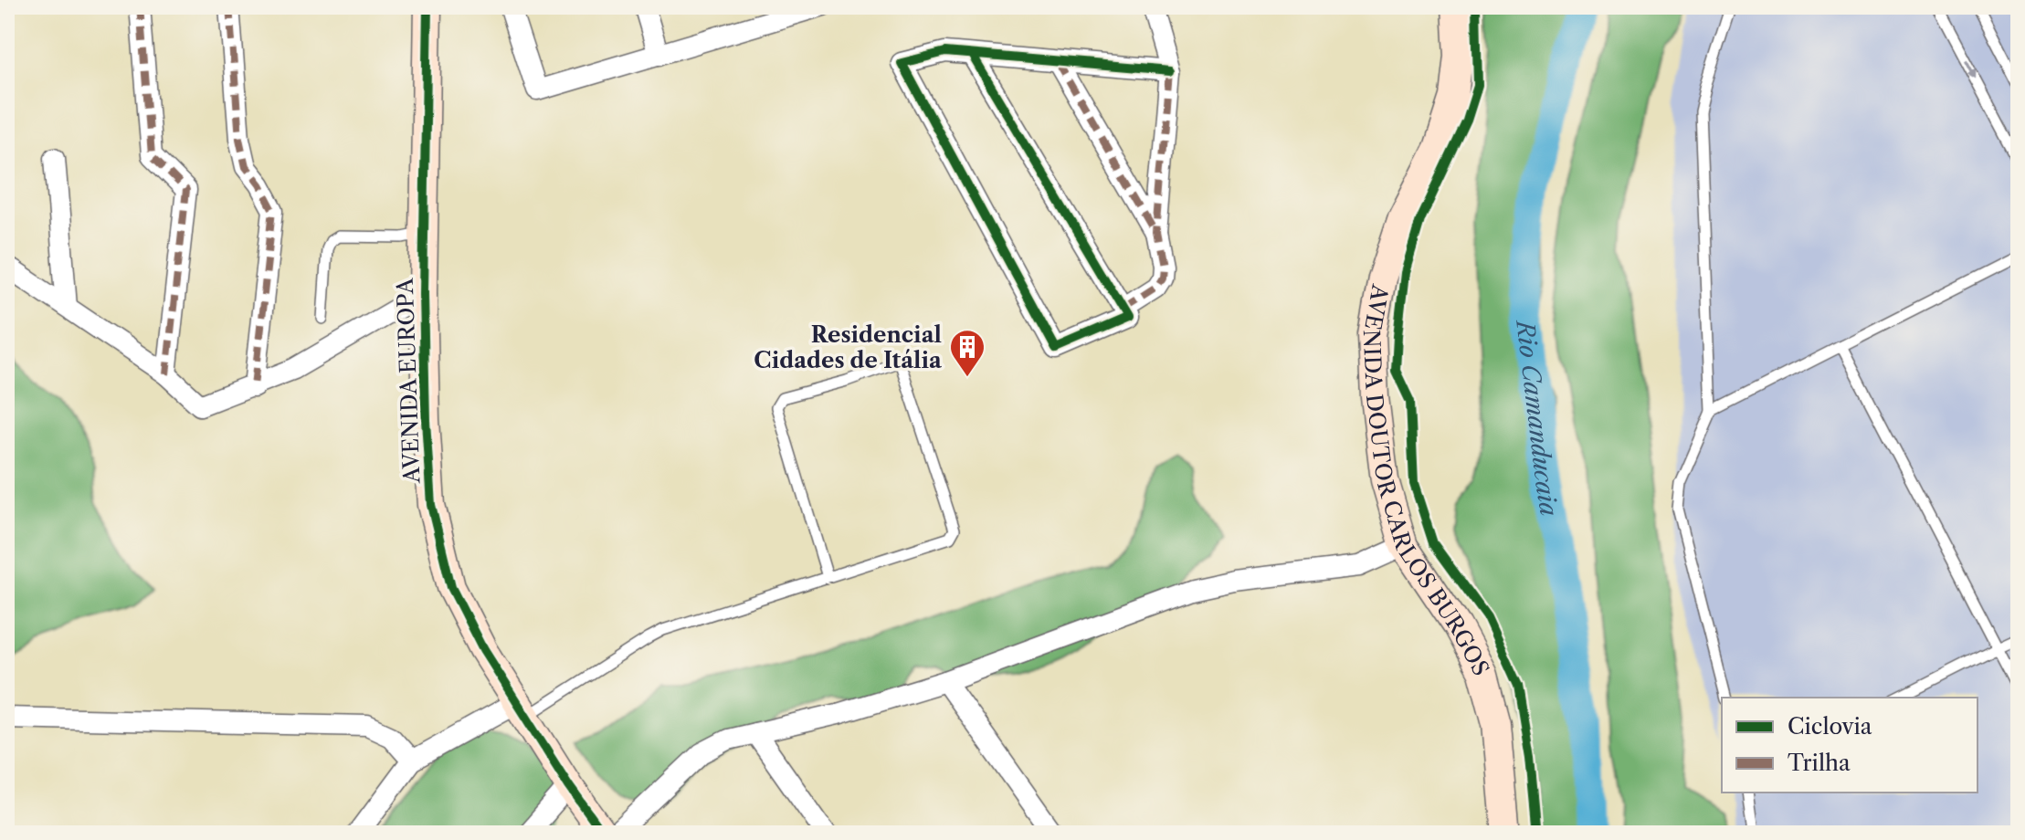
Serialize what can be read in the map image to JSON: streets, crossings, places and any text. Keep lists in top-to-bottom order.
{
  "streets": {
    "street": ["AVENIDA EUROPA", "AVENIDA DOUTOR CARLOS BURGOS"]
  },
  "water": ["Rio Camanducaia"],
  "places": {
    "building": ["Residencial Cidades de Itália"]
  },
  "legend": ["Ciclovia", "Trilha"]
}
